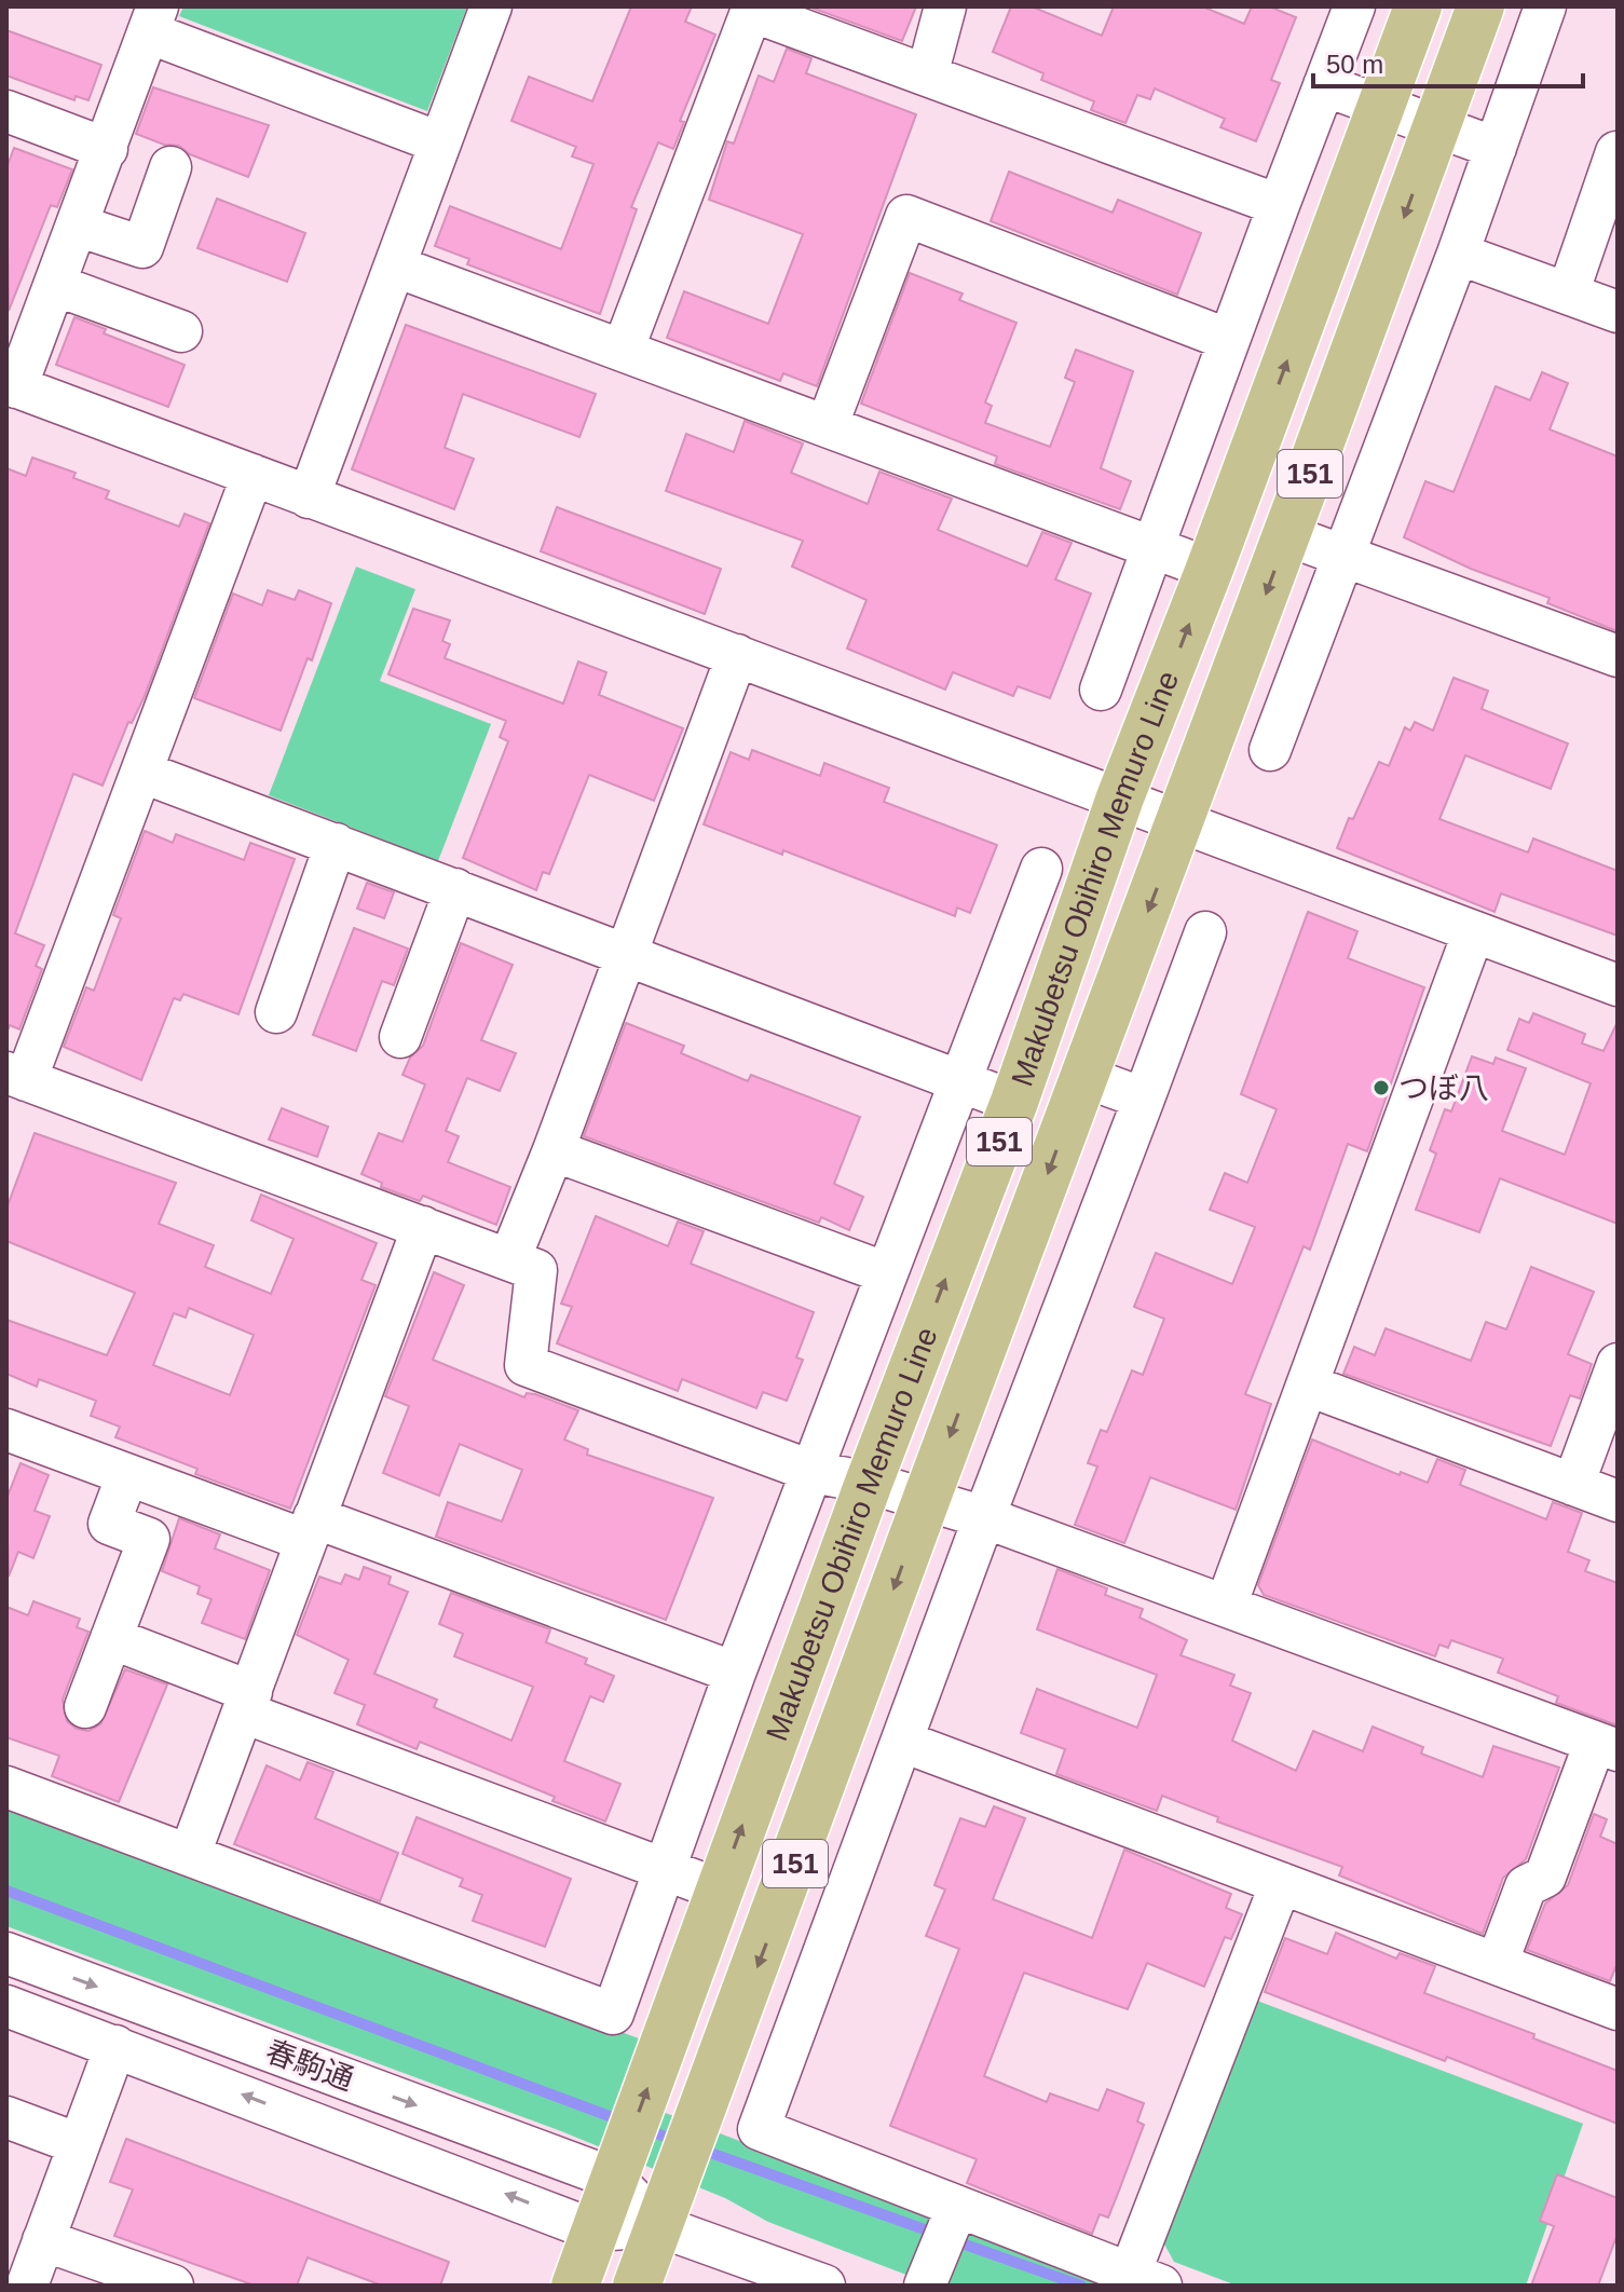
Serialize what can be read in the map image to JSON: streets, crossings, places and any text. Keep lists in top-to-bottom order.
{
  "streets": {
    "main road": ["151", "Makubetsu Obihiro Memuro Line"],
    "street": ["春駒通"]
  },
  "crossings": [
    ["Makubetsu Obihiro Memuro Line", "春駒通"]
  ],
  "places": ["つぼ八"],
  "scale_bar": "50 m"
}
